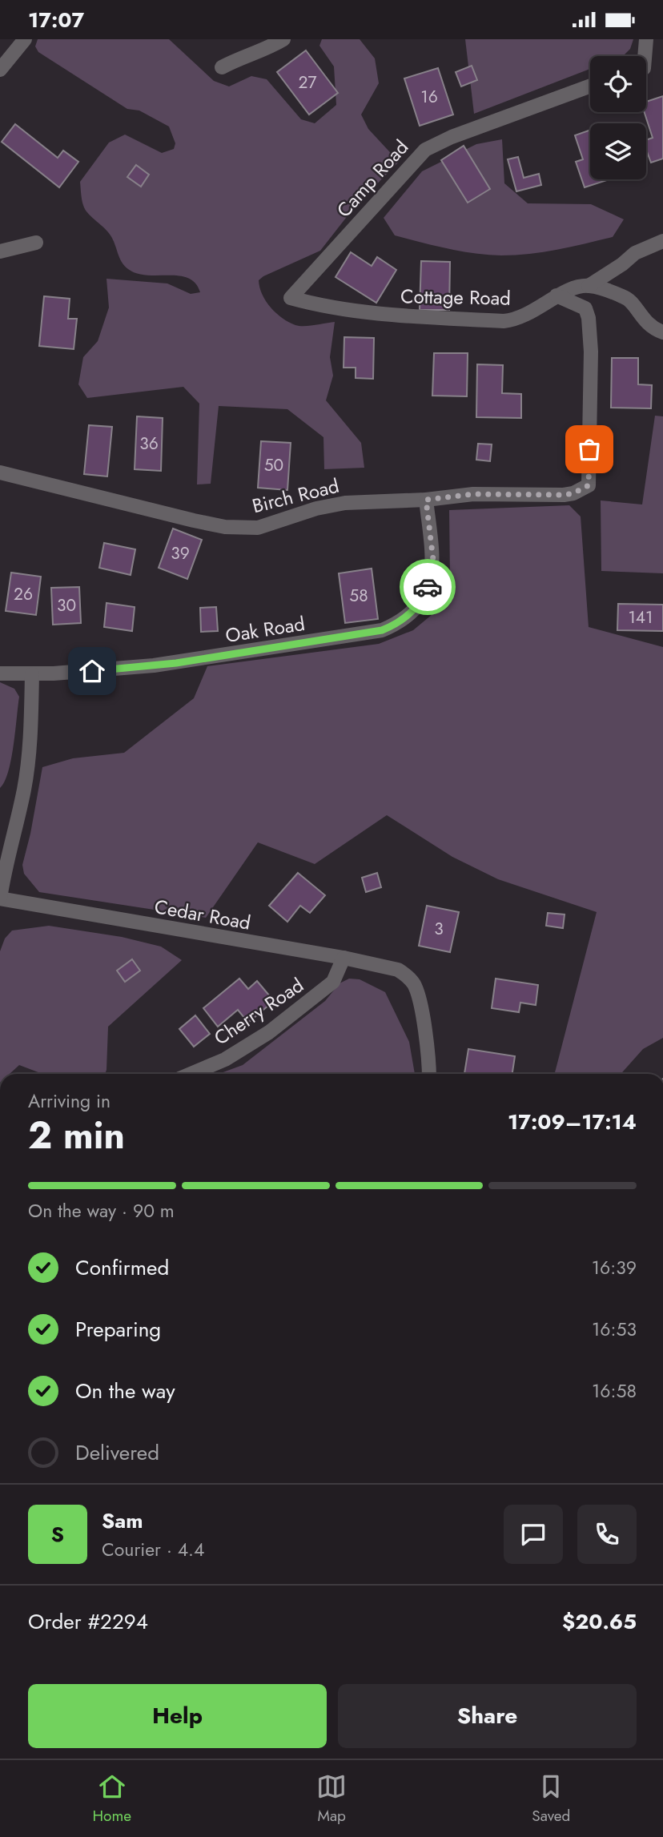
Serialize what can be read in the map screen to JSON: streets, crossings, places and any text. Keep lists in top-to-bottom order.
{
  "streets": {
    "street": [
      "Camp Road",
      "Cottage Road",
      "Birch Road",
      "Oak Road",
      "Cedar Road",
      "Cherry Road"
    ]
  },
  "crossings": [
    ["Camp Road", "Cottage Road"],
    ["Cottage Road", "Birch Road"],
    ["Birch Road", "Oak Road"],
    ["Cedar Road", "Cherry Road"]
  ],
  "house_numbers": [
    "27",
    "16",
    "36",
    "50",
    "39",
    "26",
    "58",
    "30",
    "141",
    "3"
  ],
  "page": {
    "status": "17:07",
    "heading": ["2 min", "Arriving in", "17:09–17:14"],
    "panel": [
      "Sam",
      "Courier · 4.4",
      "Order #2294",
      "$20.65"
    ],
    "bar": "On the way · 90 m",
    "list": [
      ["Confirmed", "16:39"],
      ["Preparing", "16:53"],
      ["On the way", "16:58"],
      "Delivered"
    ],
    "round": "S",
    "buttons": ["Help", "Share"],
    "tabs": ["Home", "Map", "Saved"]
  }
}
